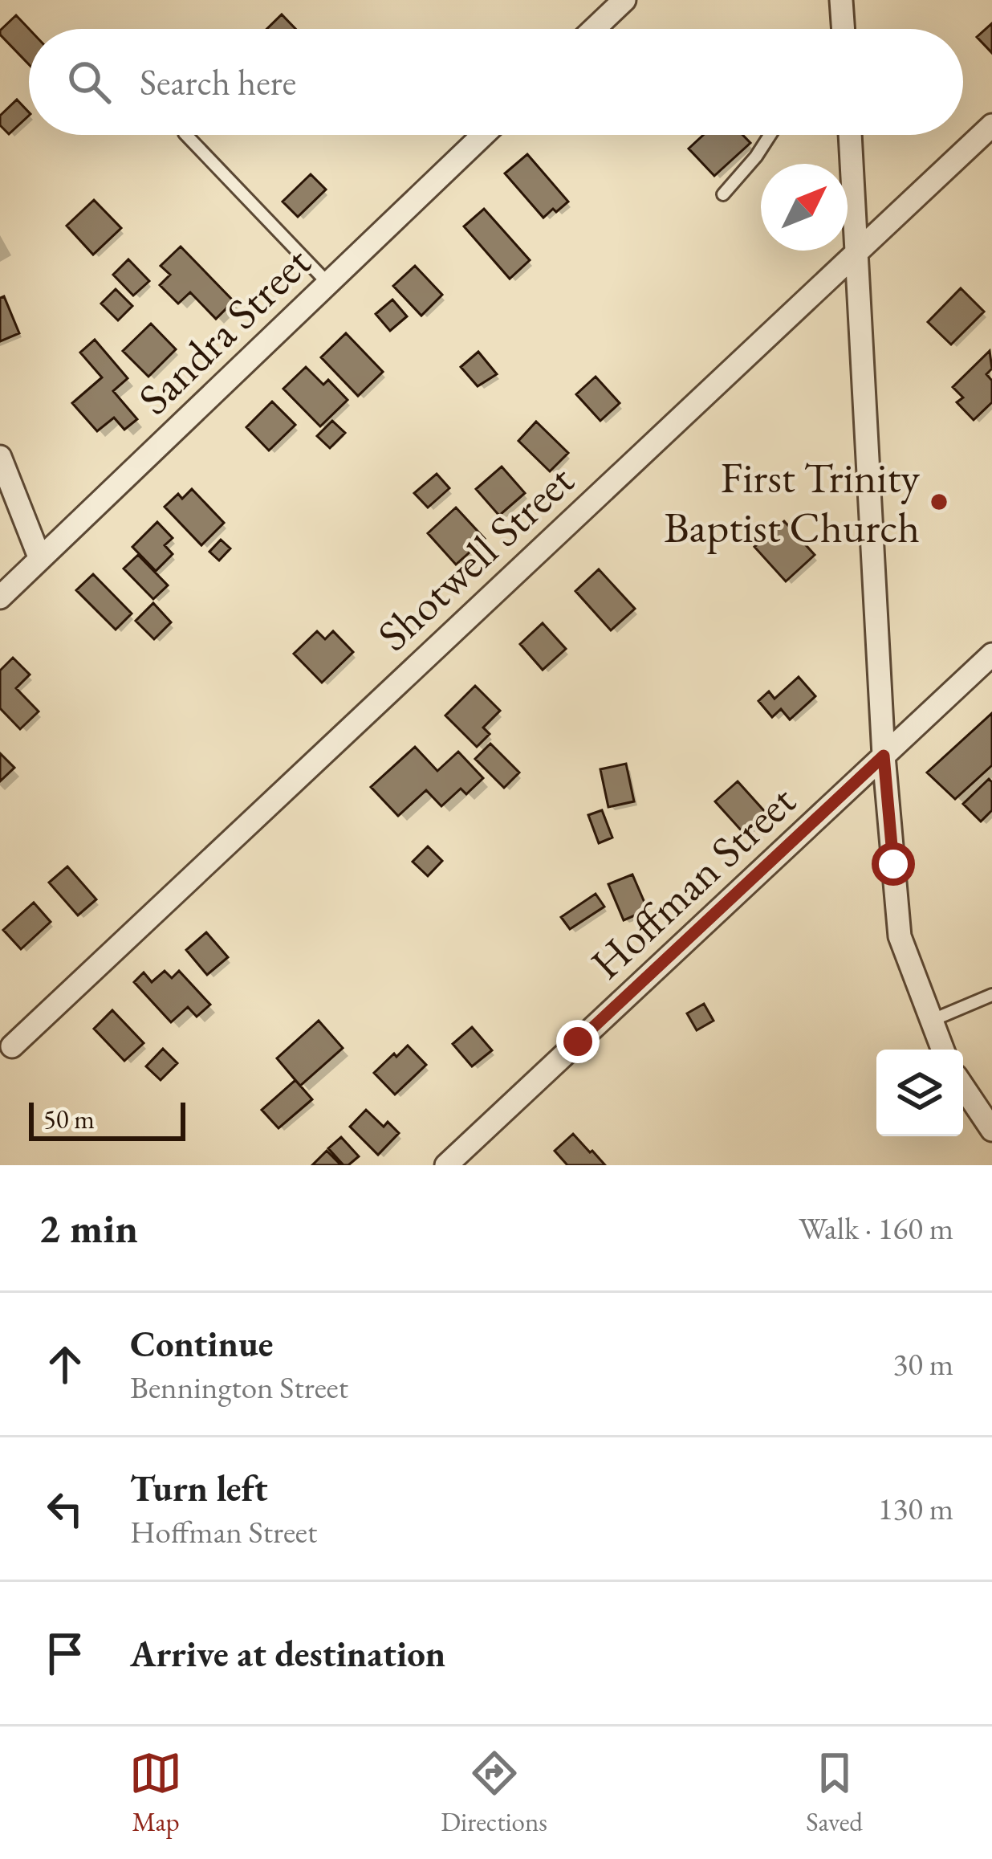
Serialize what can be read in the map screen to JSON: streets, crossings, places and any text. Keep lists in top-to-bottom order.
{
  "streets": {
    "street": ["Sandra Street", "Shotwell Street", "Hoffman Street"]
  },
  "places": ["First Trinity Baptist Church"],
  "scale_bar": "50 m",
  "north": "top right",
  "page": {
    "search": "Search here",
    "scale": "50 m",
    "heading": ["2 min", "Walk · 160 m"],
    "list": [
      ["Continue", "Bennington Street", "30 m"],
      ["Turn left", "Hoffman Street", "130 m"],
      "Arrive at destination"
    ],
    "nav": ["Map", "Directions", "Saved"]
  }
}
